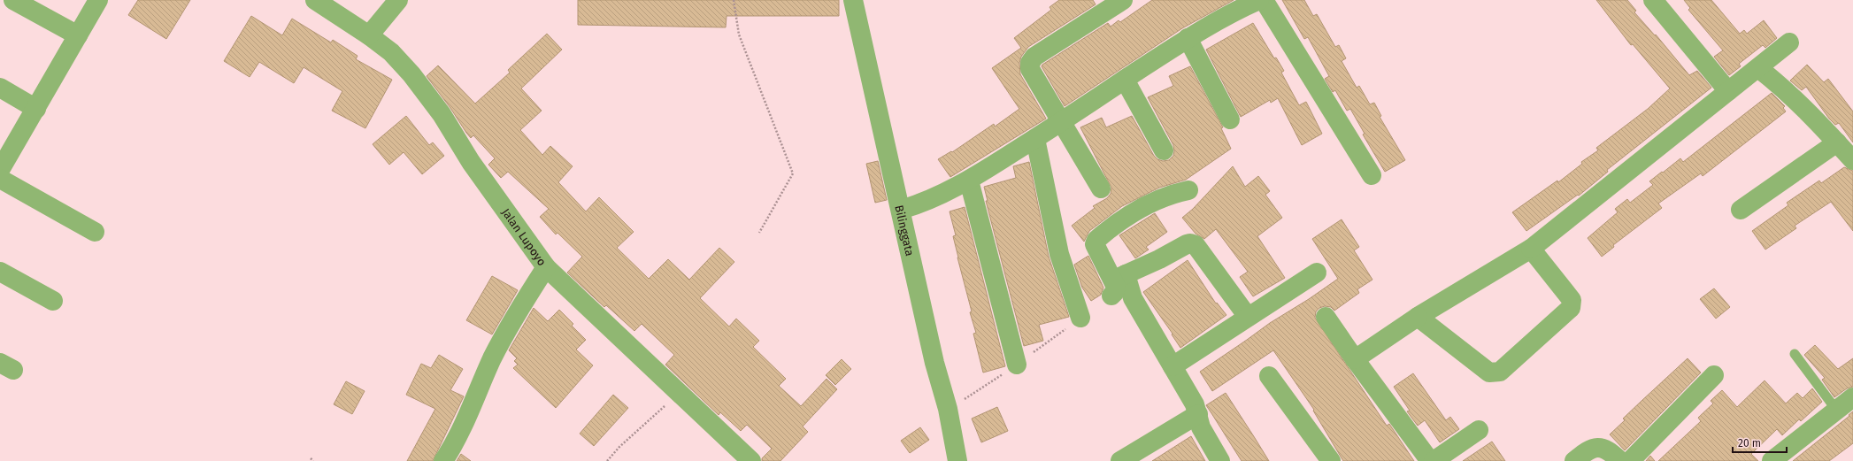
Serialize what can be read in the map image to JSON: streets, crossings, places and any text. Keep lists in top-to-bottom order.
{
  "streets": {
    "street": ["Bilinggata", "Jalan Lupoyo"]
  },
  "scale_bar": "20 m"
}
